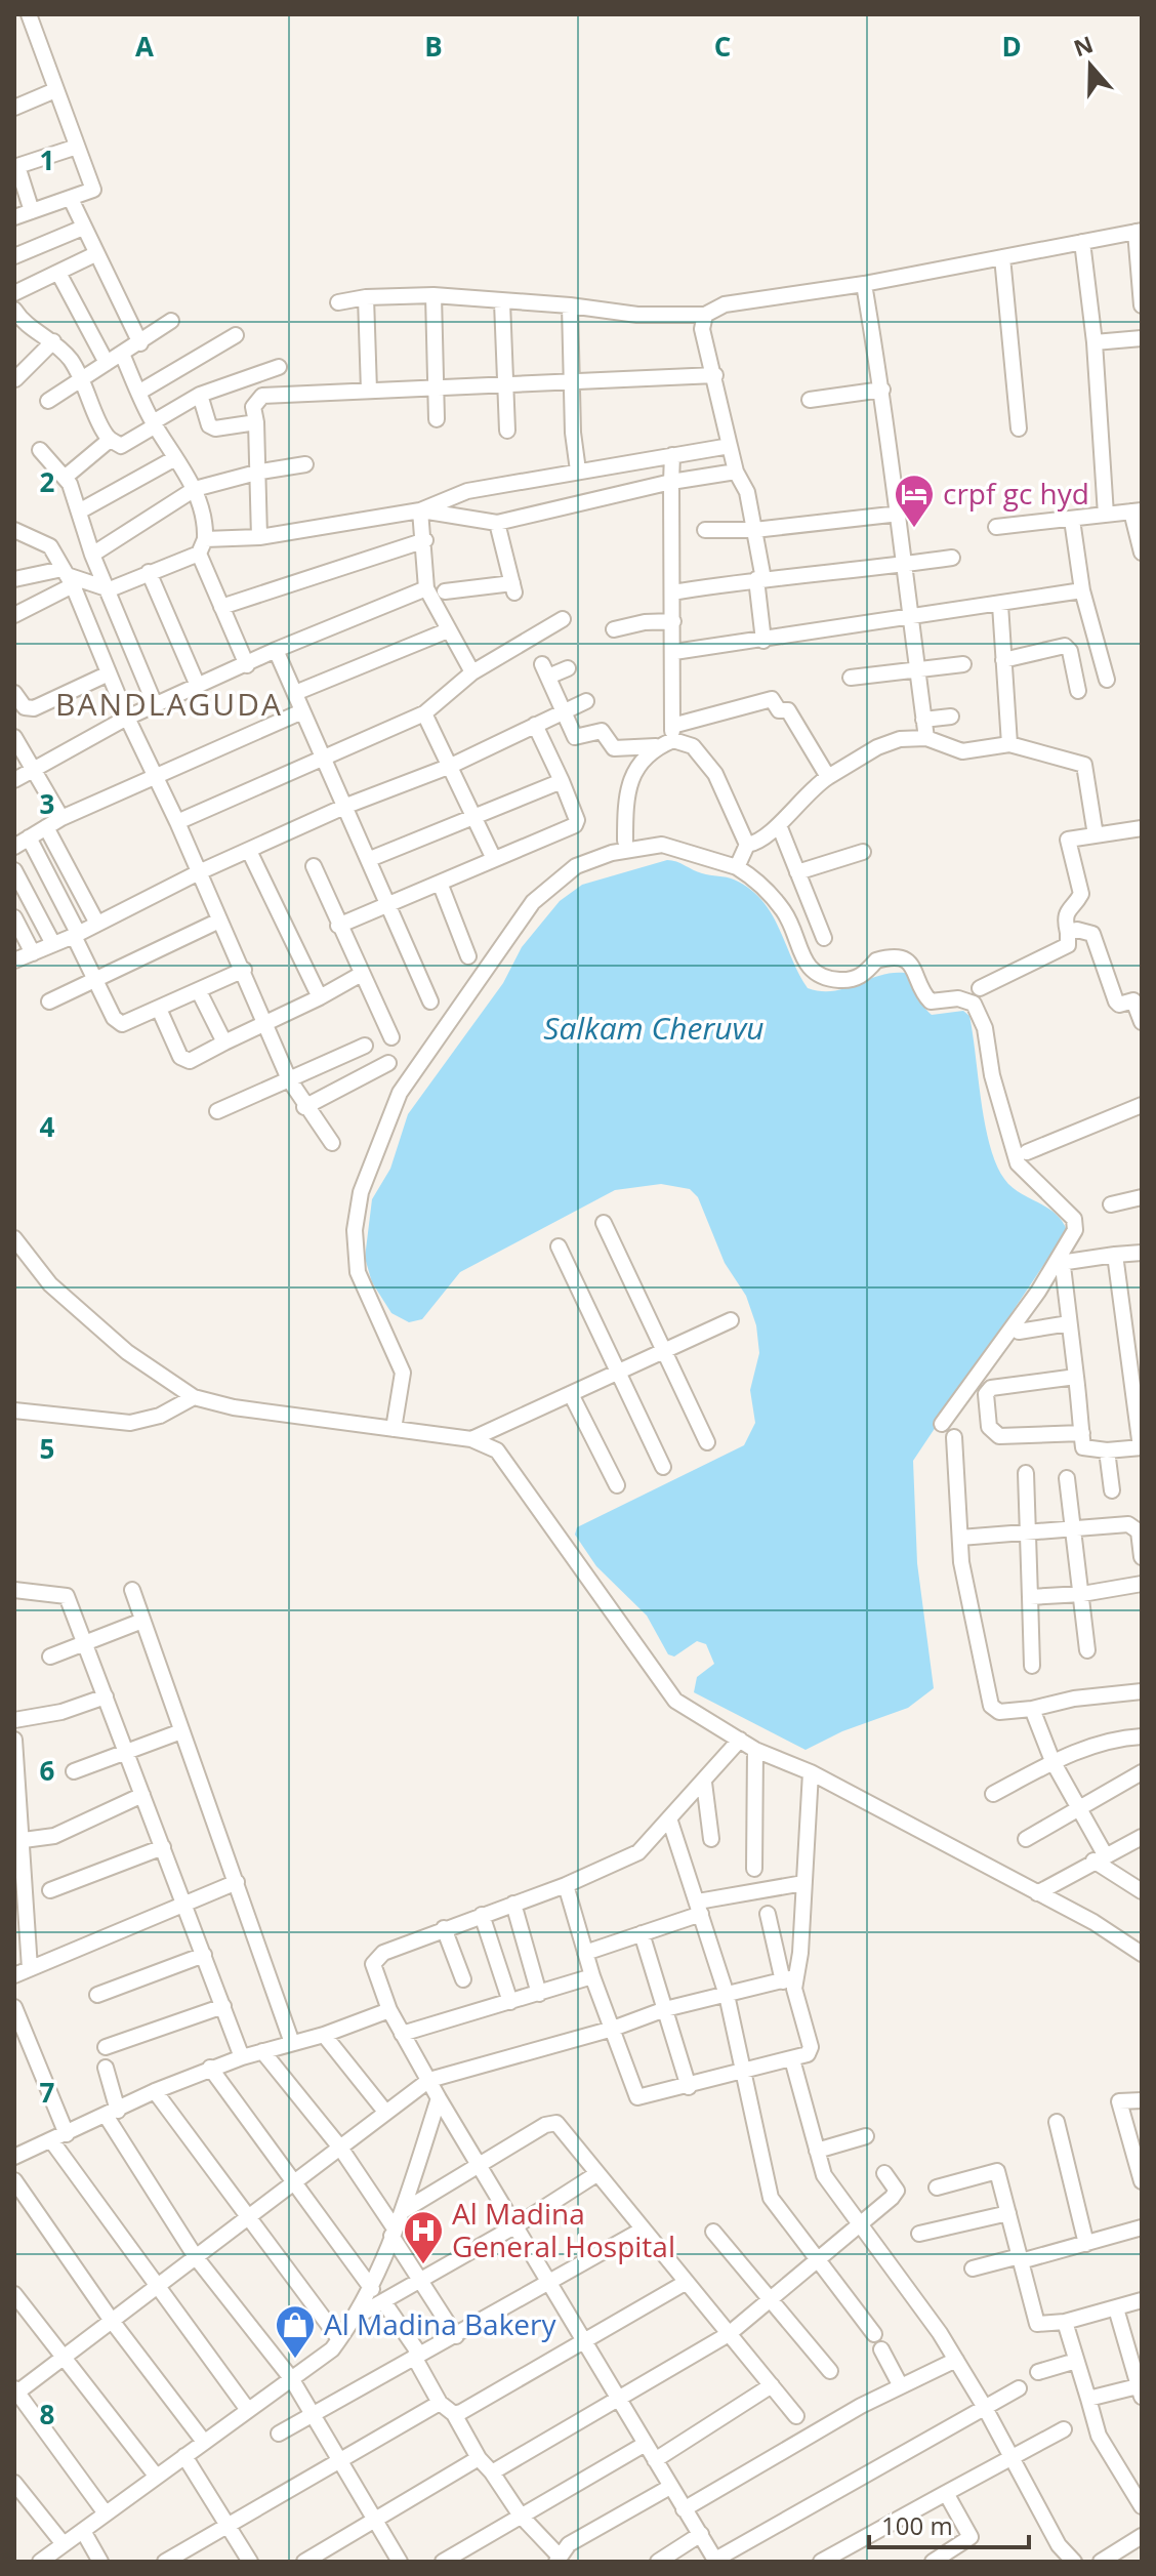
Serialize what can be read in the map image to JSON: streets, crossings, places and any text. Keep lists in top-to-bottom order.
{
  "districts": ["BANDLAGUDA"],
  "water": ["Salkam Cheruvu"],
  "places": {
    "hotel": ["crpf gc hyd"],
    "hospital": ["Al Madina General Hospital"],
    "shop": ["Al Madina Bakery"]
  },
  "scale_bar": "100 m",
  "north": "top",
  "grid": {
    "columns": [
      "A",
      "B",
      "C",
      "D"
    ],
    "rows": [
      "1",
      "2",
      "3",
      "4",
      "5",
      "6",
      "7",
      "8"
    ]
  }
}
